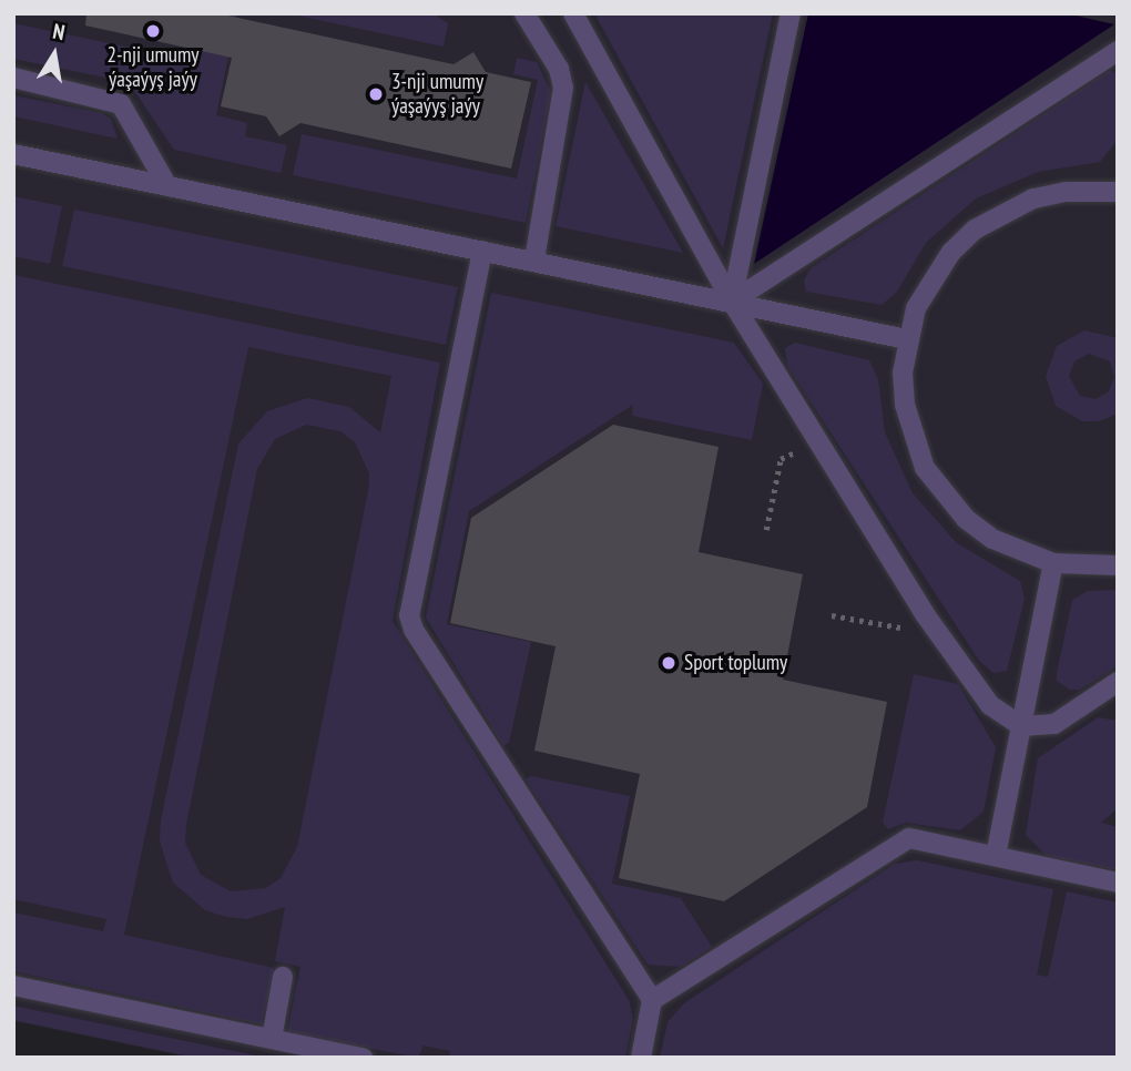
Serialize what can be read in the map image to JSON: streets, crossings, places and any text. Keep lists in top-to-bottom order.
{
  "places": ["2-nji umumy ýaşaýyş jaýy", "3-nji umumy ýaşaýyş jaýy", "Sport toplumy"],
  "north": "top"
}
